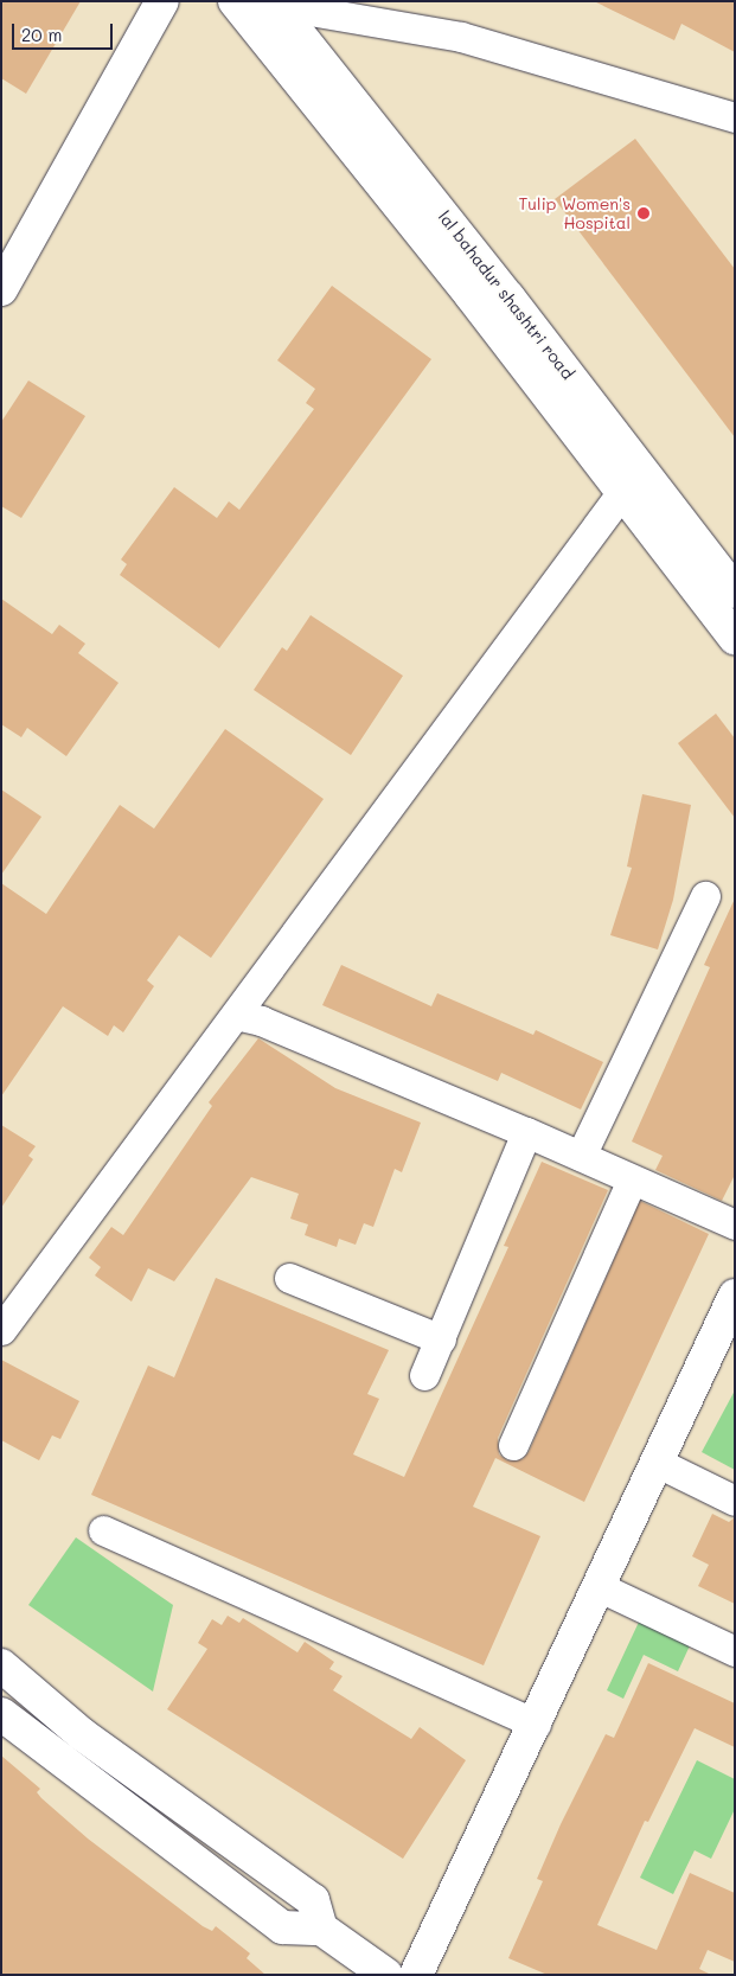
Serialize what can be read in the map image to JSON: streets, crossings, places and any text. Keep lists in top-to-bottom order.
{
  "streets": {
    "street": ["lal bahadur shashtri road"]
  },
  "places": ["Tulip Women's Hospital"],
  "scale_bar": "20 m"
}
